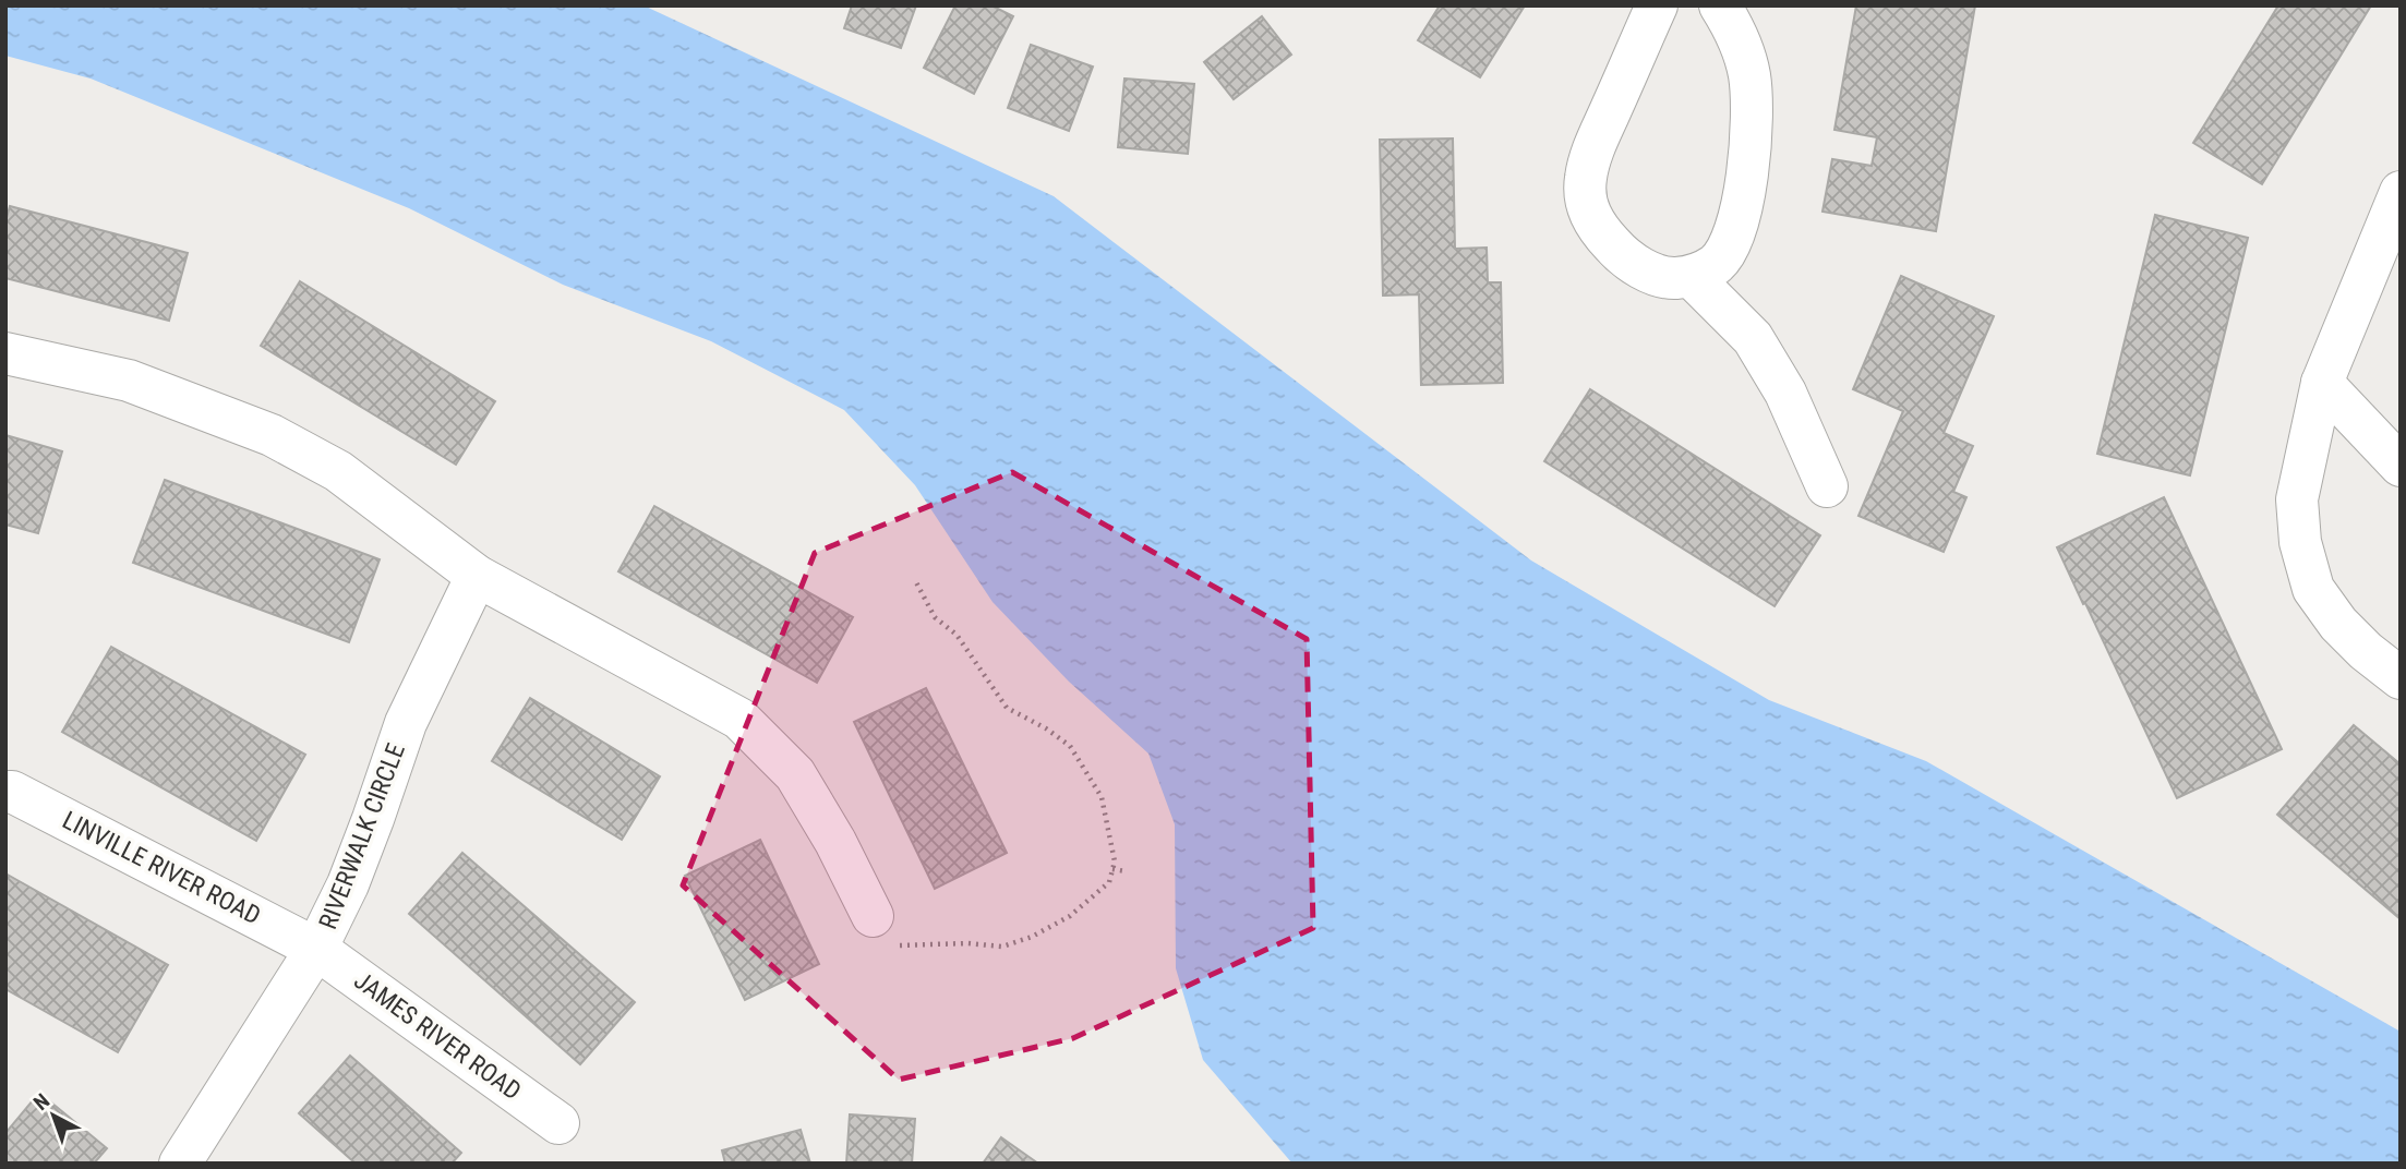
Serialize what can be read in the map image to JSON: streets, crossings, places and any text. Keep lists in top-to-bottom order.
{
  "streets": {
    "street": ["RIVERWALK CIRCLE", "LINVILLE RIVER ROAD", "JAMES RIVER ROAD"]
  },
  "crossings": [
    ["RIVERWALK CIRCLE", "LINVILLE RIVER ROAD"],
    ["RIVERWALK CIRCLE", "JAMES RIVER ROAD"],
    ["LINVILLE RIVER ROAD", "JAMES RIVER ROAD"]
  ],
  "north": "top left"
}
